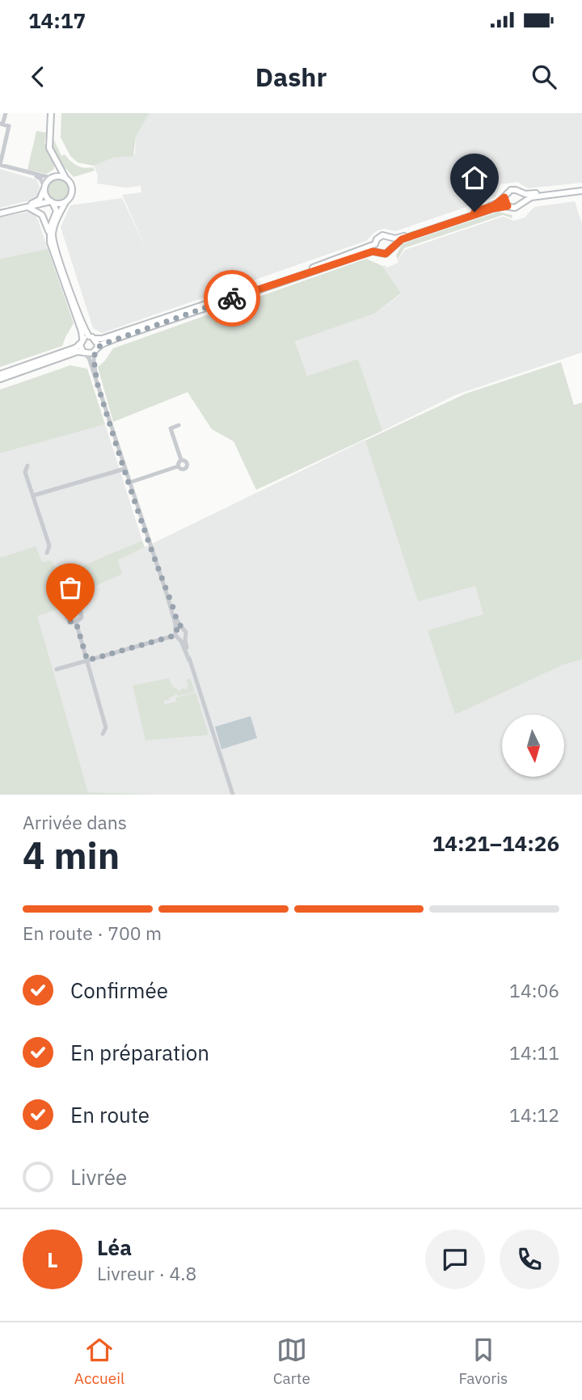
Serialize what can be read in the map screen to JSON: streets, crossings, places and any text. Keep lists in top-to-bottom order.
{
  "north": "bottom",
  "page": {
    "status": "14:17",
    "header": "Dashr",
    "heading": ["4 min", "Arrivée dans", "14:21–14:26"],
    "panel": ["Léa", "Livreur · 4.8"],
    "bar": "En route · 700 m",
    "list": [
      ["Confirmée", "14:06"],
      ["En préparation", "14:11"],
      ["En route", "14:12"],
      "Livrée"
    ],
    "round": "L",
    "tabs": ["Accueil", "Carte", "Favoris"]
  }
}
